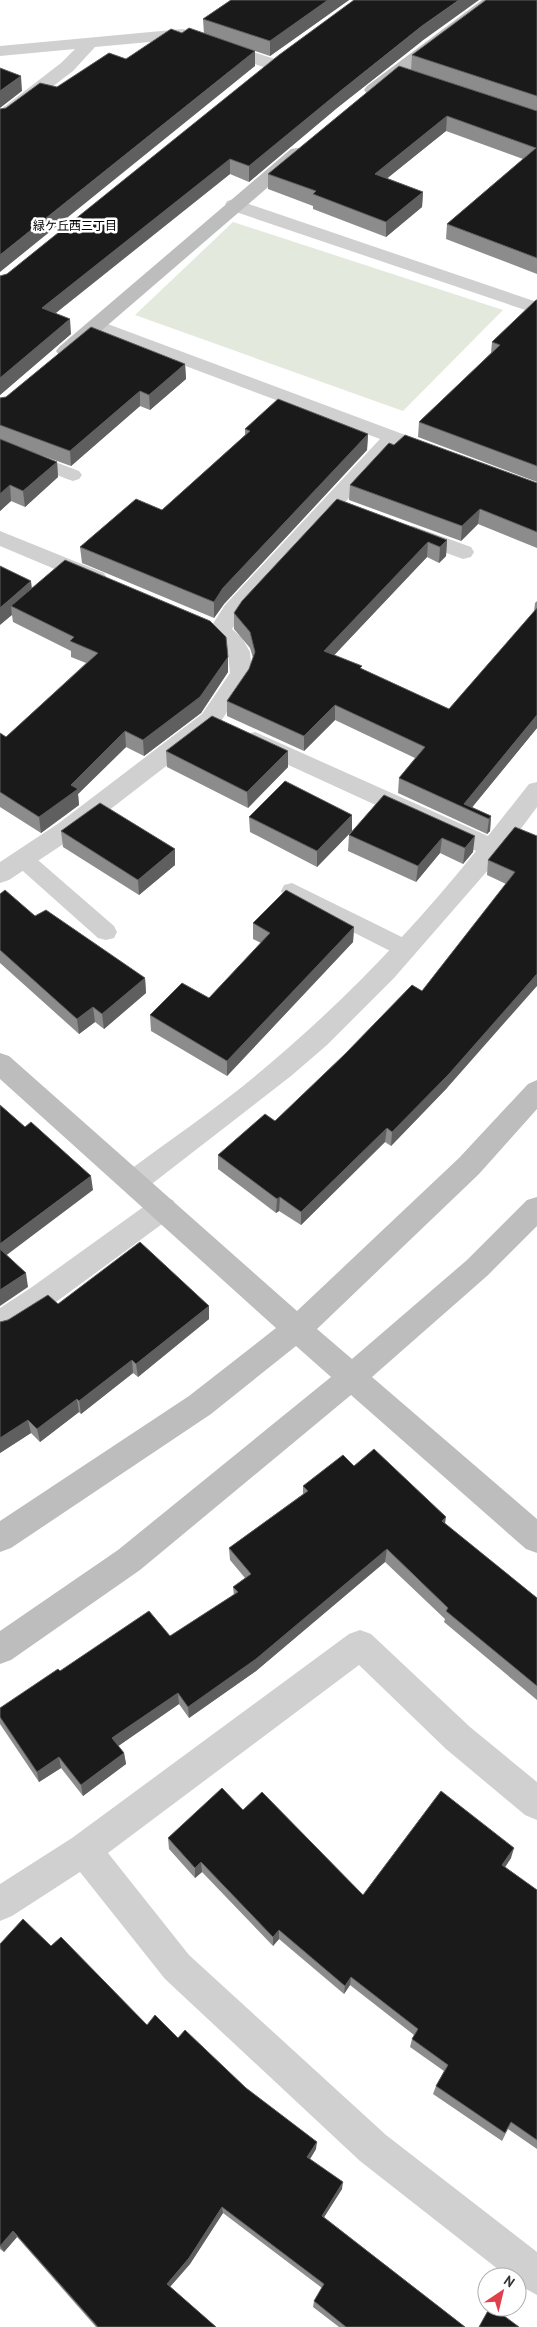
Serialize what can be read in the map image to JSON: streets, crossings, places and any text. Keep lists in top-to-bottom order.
{
  "districts": ["緑ケ丘西三丁目"],
  "north": "top right"
}
